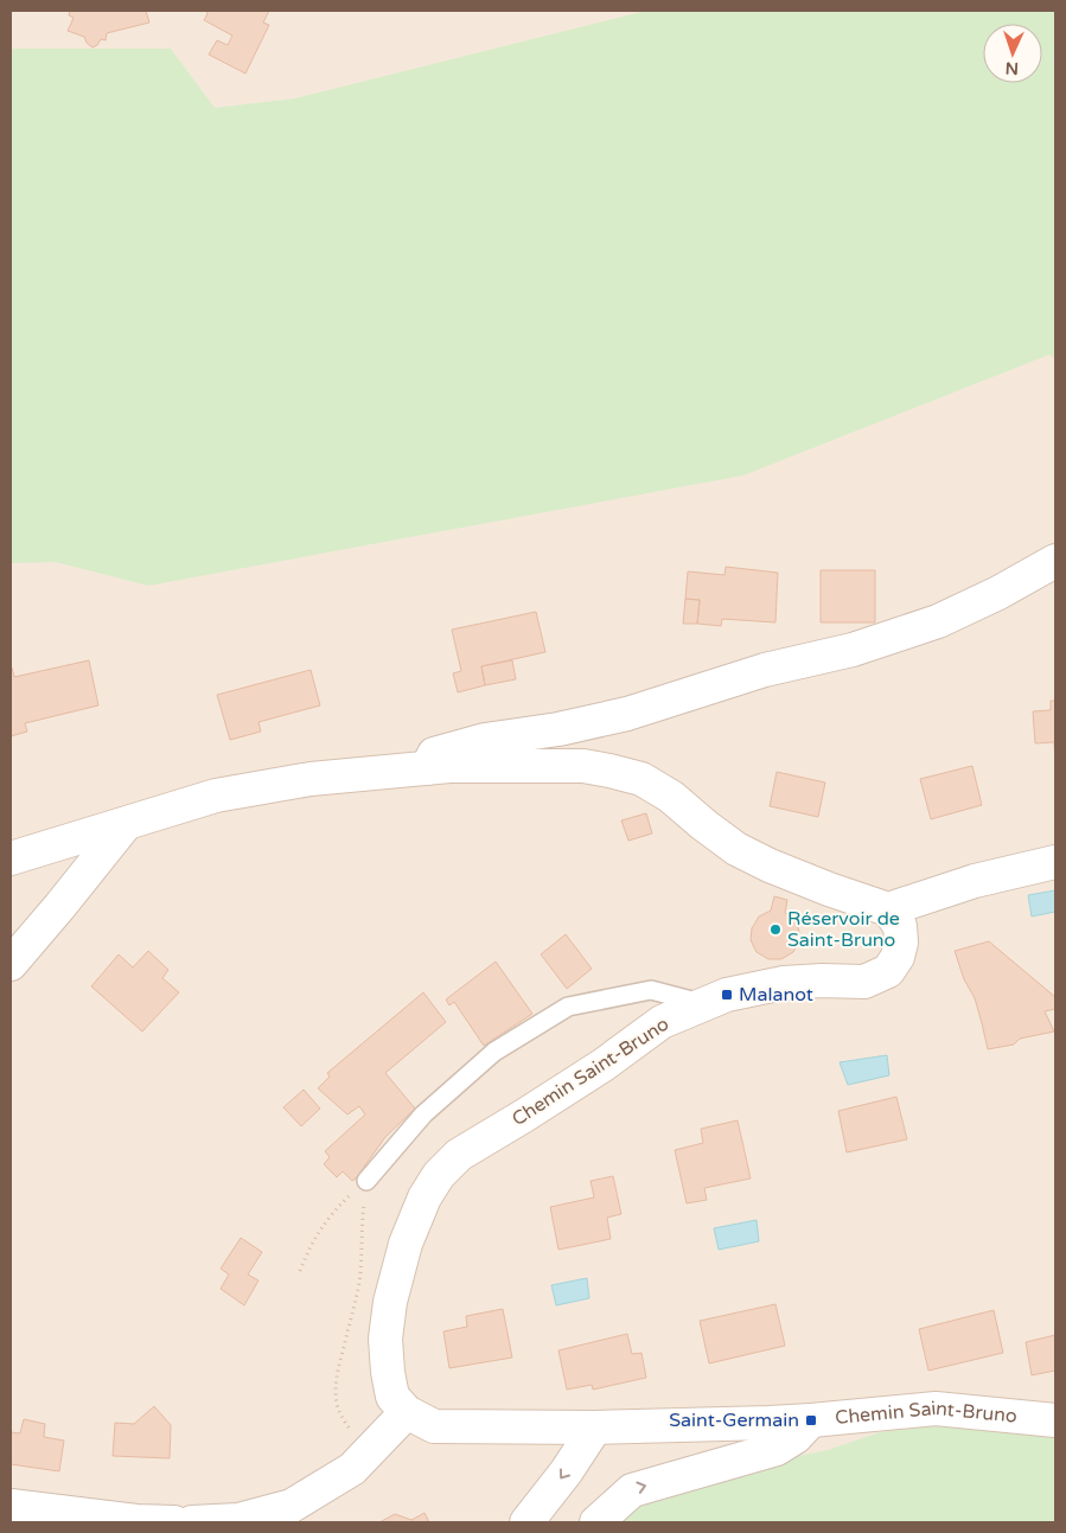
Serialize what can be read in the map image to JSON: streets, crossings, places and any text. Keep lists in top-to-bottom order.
{
  "streets": {
    "street": ["Chemin Saint-Bruno"]
  },
  "places": {
    "other": ["Réservoir de Saint-Bruno"],
    "transit": ["Malanot", "Saint-Germain"]
  },
  "north": "bottom"
}
